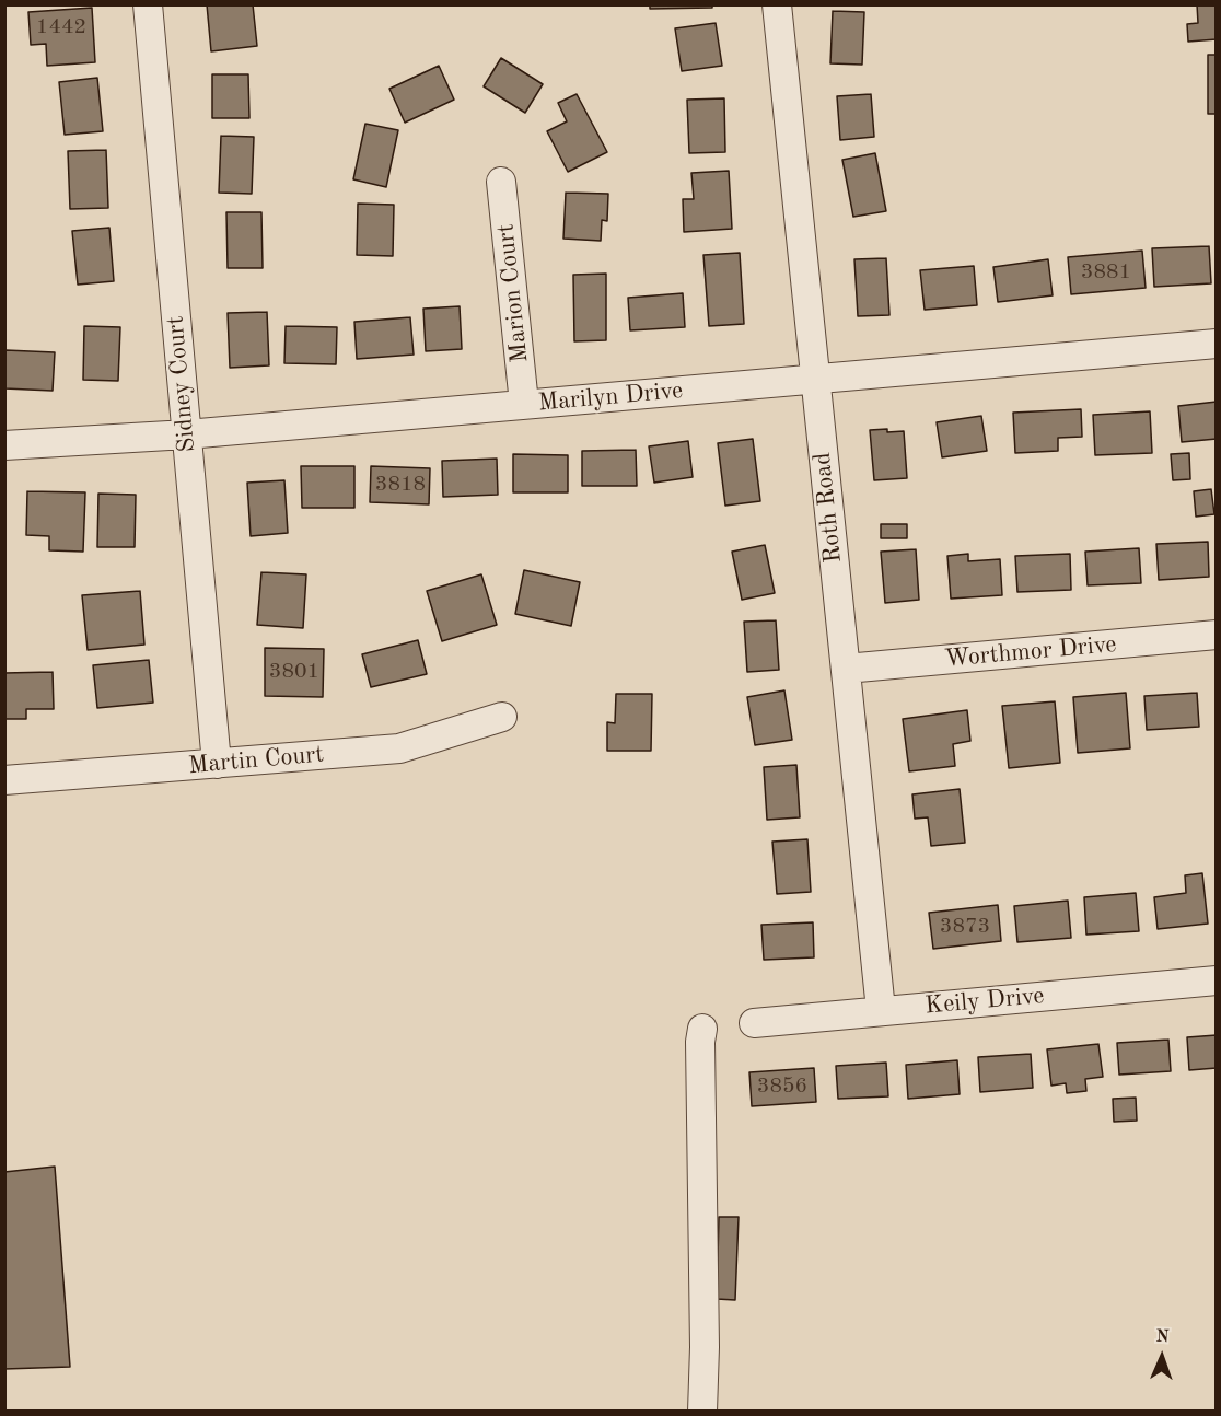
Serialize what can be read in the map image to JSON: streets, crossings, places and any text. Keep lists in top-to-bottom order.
{
  "streets": {
    "street": [
      "Marion Court",
      "Sidney Court",
      "Marilyn Drive",
      "Roth Road",
      "Worthmor Drive",
      "Martin Court",
      "Keily Drive"
    ]
  },
  "crossings": [
    ["Marion Court", "Marilyn Drive"],
    ["Sidney Court", "Marilyn Drive"],
    ["Sidney Court", "Martin Court"],
    ["Marilyn Drive", "Roth Road"],
    ["Roth Road", "Worthmor Drive"],
    ["Roth Road", "Keily Drive"]
  ],
  "house_numbers": [
    "1442",
    "3881",
    "3818",
    "3801",
    "3873",
    "3856"
  ],
  "north": "top"
}
